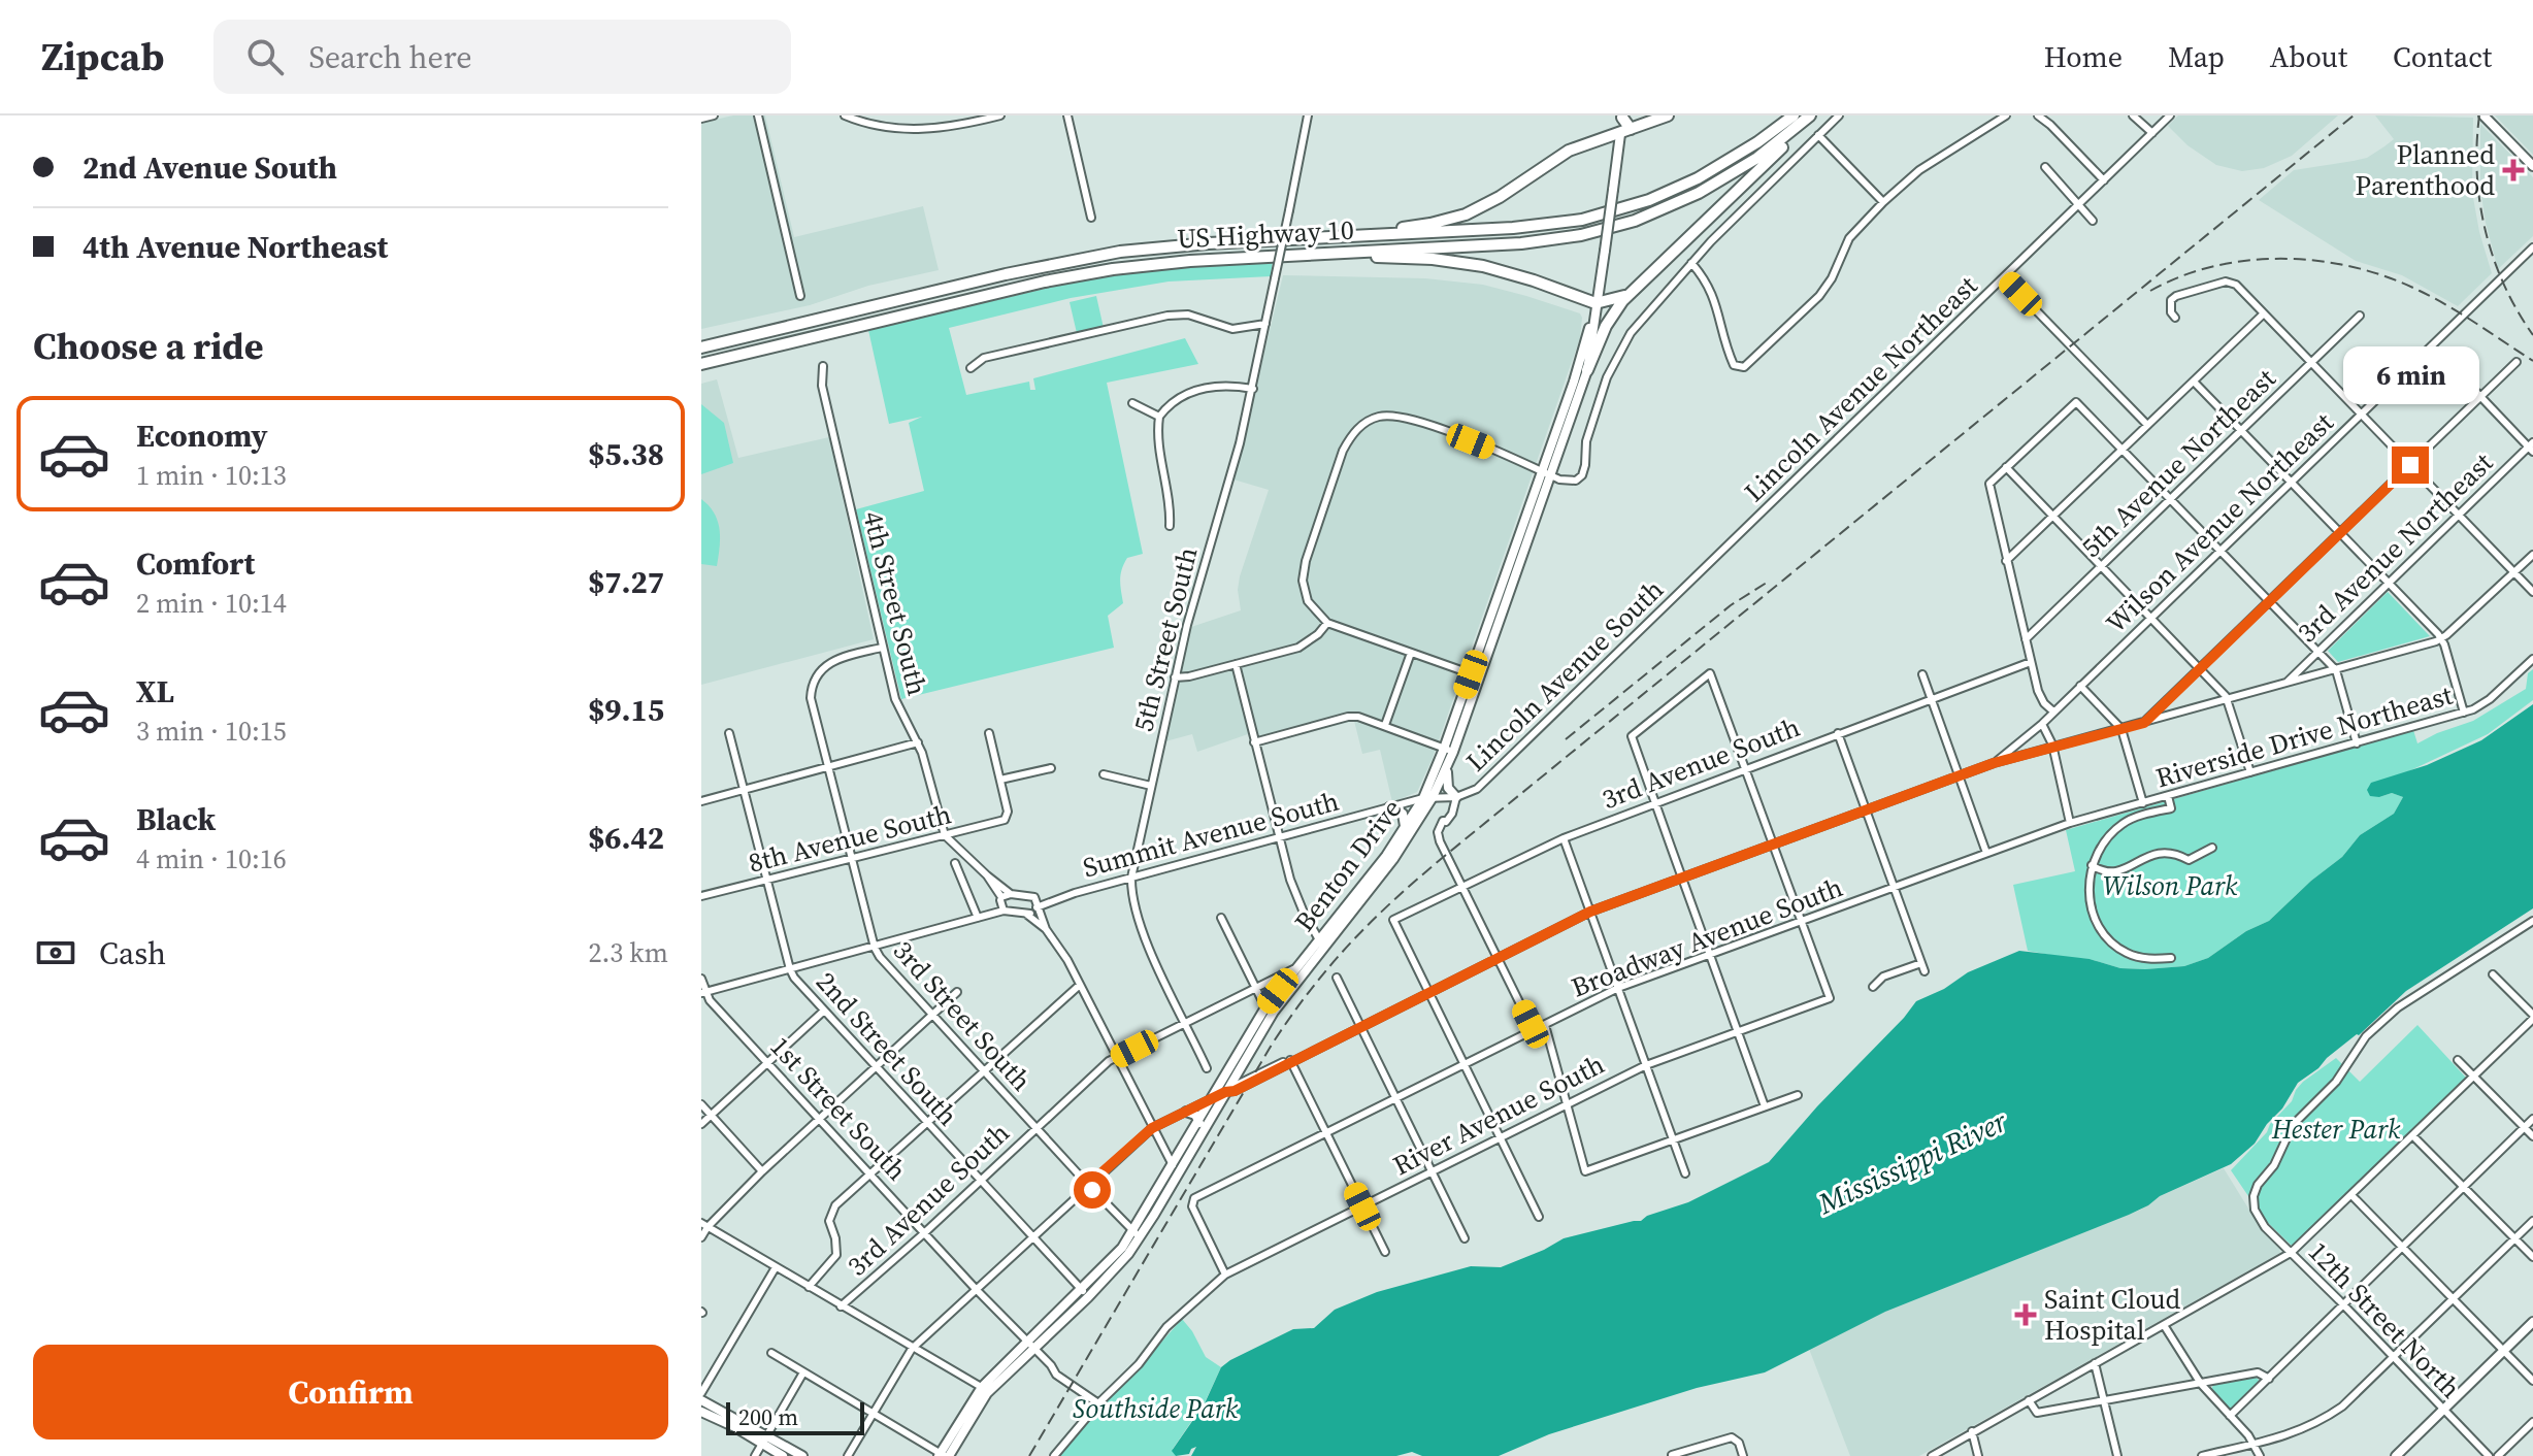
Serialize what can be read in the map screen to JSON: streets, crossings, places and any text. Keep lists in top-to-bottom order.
{
  "streets": {
    "highway": ["US Highway 10"],
    "main road": ["Benton Drive"],
    "street": [
      "Lincoln Avenue Northeast",
      "5th Avenue Northeast",
      "Wilson Avenue Northeast",
      "3rd Avenue Northeast",
      "4th Street South",
      "5th Street South",
      "Lincoln Avenue South",
      "Riverside Drive Northeast",
      "3rd Avenue South",
      "Summit Avenue South",
      "8th Avenue South",
      "Broadway Avenue South",
      "3rd Street South",
      "2nd Street South",
      "1st Street South",
      "River Avenue South",
      "12th Street North"
    ]
  },
  "crossings": [
    ["Lincoln Avenue Northeast", "Lincoln Avenue South"],
    ["4th Street South", "Summit Avenue South"],
    ["4th Street South", "8th Avenue South"],
    ["4th Street South", "3rd Street South"],
    ["5th Street South", "3rd Avenue South"],
    ["5th Street South", "Summit Avenue South"],
    ["Lincoln Avenue South", "Summit Avenue South"],
    ["Lincoln Avenue South", "Benton Drive"],
    ["Riverside Drive Northeast", "Broadway Avenue South"],
    ["3rd Avenue South", "Benton Drive"],
    ["3rd Avenue South", "3rd Street South"],
    ["3rd Avenue South", "2nd Street South"],
    ["3rd Avenue South", "1st Street South"],
    ["Summit Avenue South", "Benton Drive"],
    ["Summit Avenue South", "3rd Street South"],
    ["Summit Avenue South", "2nd Street South"],
    ["Summit Avenue South", "1st Street South"],
    ["8th Avenue South", "3rd Street South"],
    ["8th Avenue South", "2nd Street South"],
    ["Benton Drive", "3rd Street South"],
    ["Benton Drive", "2nd Street South"],
    ["Benton Drive", "1st Street South"],
    ["Broadway Avenue South", "River Avenue South"],
    ["1st Street South", "River Avenue South"]
  ],
  "water": ["Mississippi River"],
  "parks": ["Wilson Park", "Hester Park", "Southside Park"],
  "places": {
    "health": ["Planned Parenthood", "Saint Cloud Hospital"]
  },
  "scale_bar": "200 m",
  "page": {
    "header": "Zipcab",
    "search": "Search here",
    "nav": [
      "Home",
      "Map",
      "About",
      "Contact"
    ],
    "banner": ["2nd Avenue South", "4th Avenue Northeast"],
    "heading": "Choose a ride",
    "bubble": "6 min",
    "list": [
      {
        "name": "Economy",
        "note": "1 min · 10:13",
        "value": "$5.38"
      },
      {
        "name": "Comfort",
        "note": "2 min · 10:14",
        "value": "$7.27"
      },
      {
        "name": "XL",
        "note": "3 min · 10:15",
        "value": "$9.15"
      },
      {
        "name": "Black",
        "note": "4 min · 10:16",
        "value": "$6.42"
      }
    ],
    "pay": ["Cash", "2.3 km"],
    "buttons": "Confirm",
    "scale": "200 m"
  }
}
